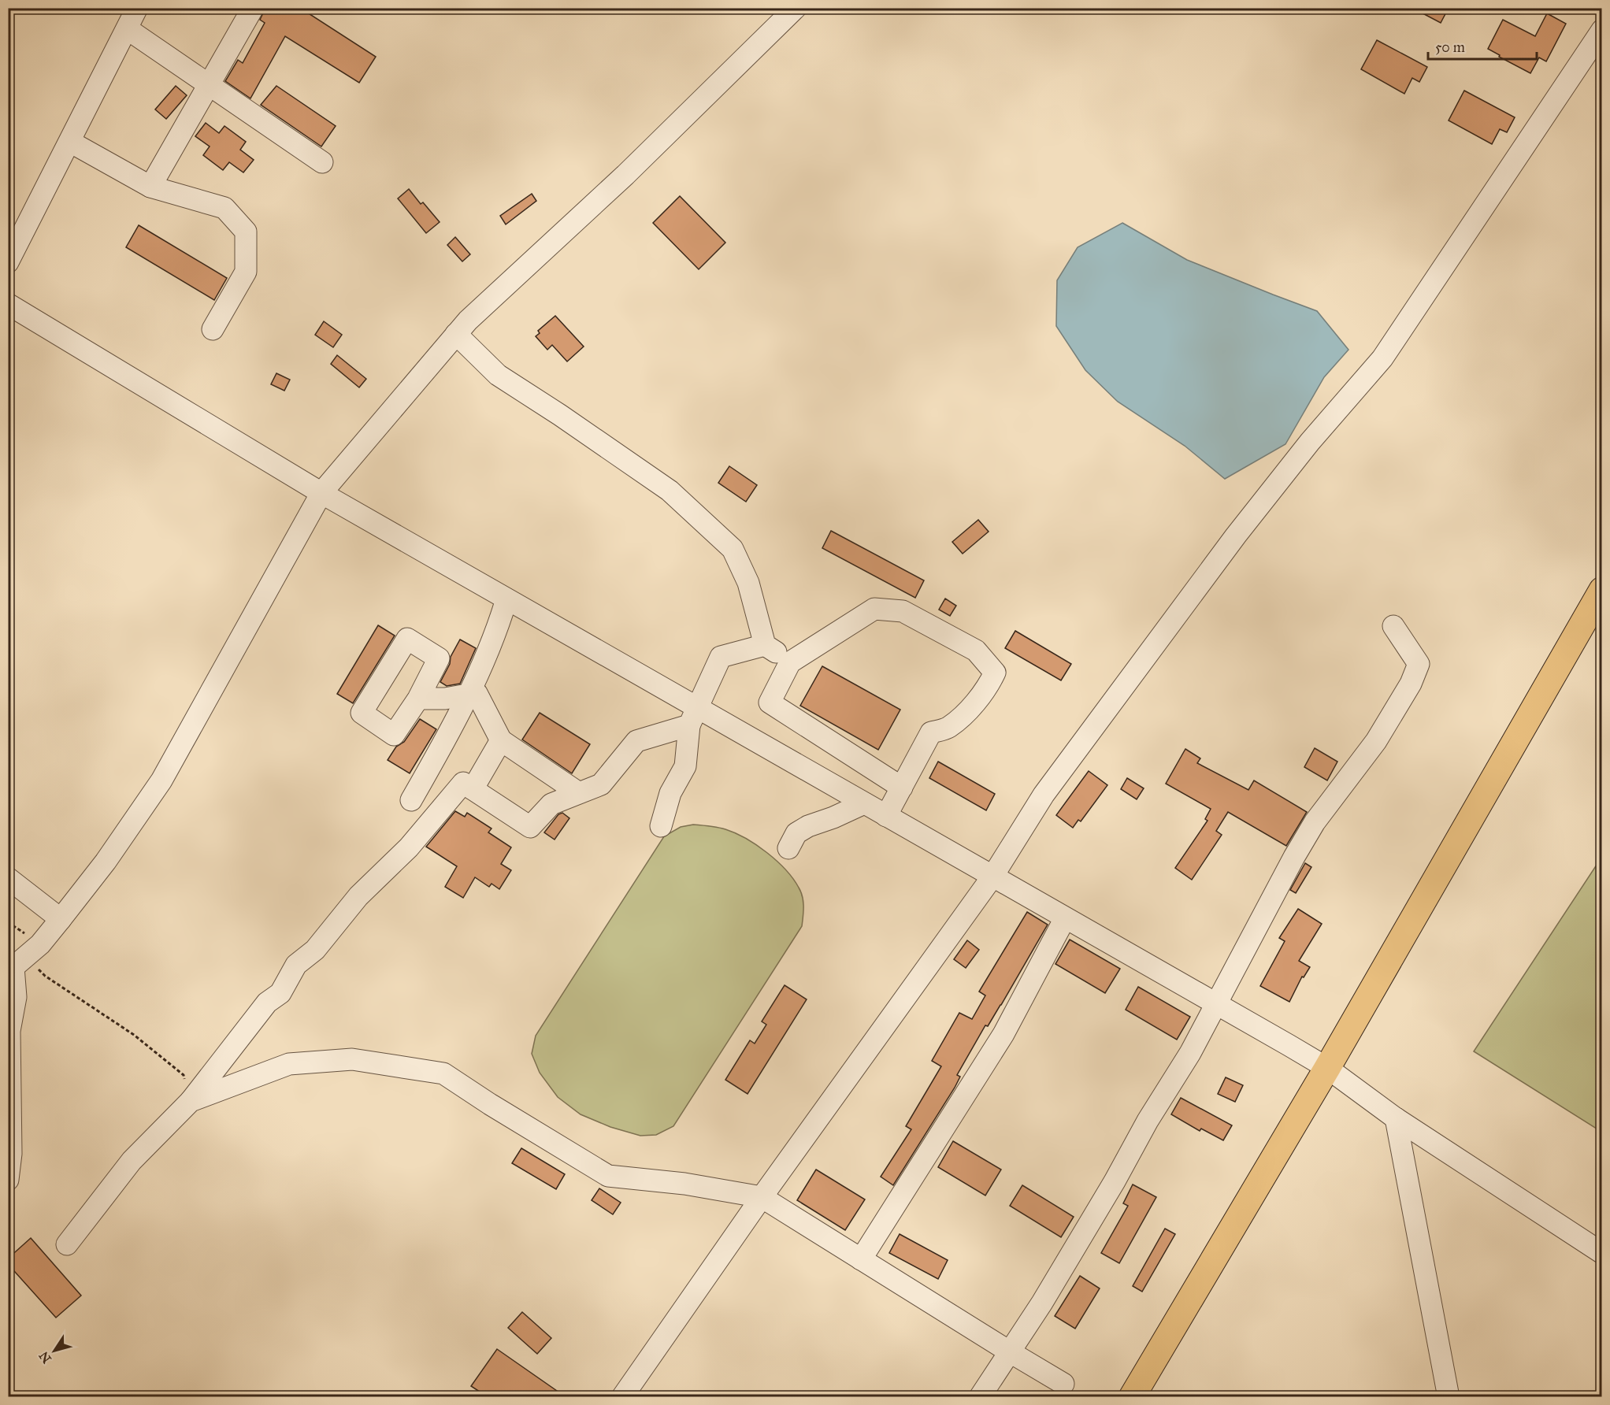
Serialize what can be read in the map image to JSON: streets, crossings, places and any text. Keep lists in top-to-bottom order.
{
  "scale_bar": "50 m",
  "north": "bottom left"
}
